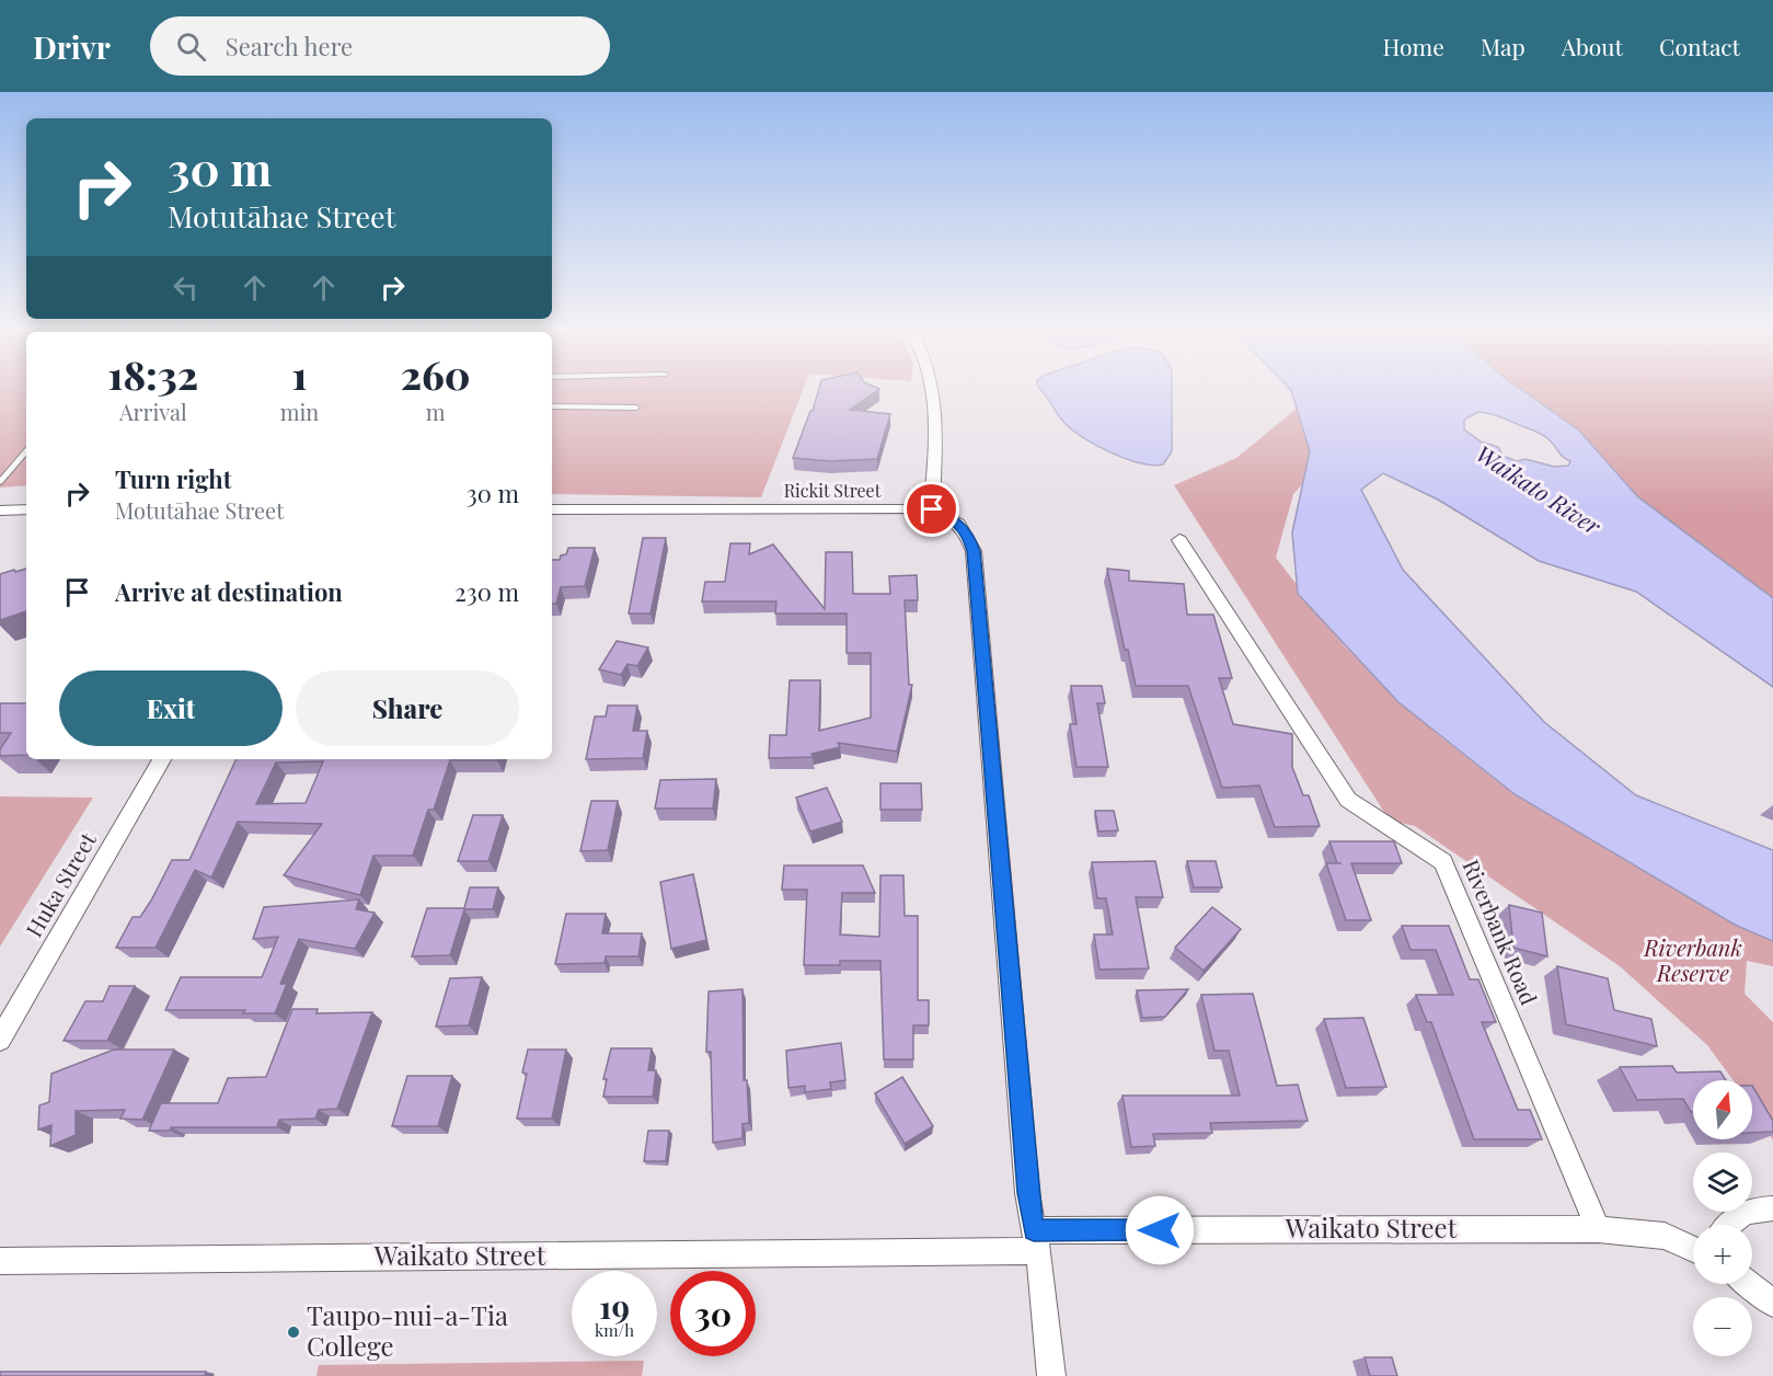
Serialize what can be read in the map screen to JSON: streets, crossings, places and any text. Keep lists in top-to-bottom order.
{
  "streets": {
    "street": [
      "Rickit Street",
      "Huka Street",
      "Riverbank Road",
      "Waikato Street"
    ]
  },
  "crossings": [
    ["Riverbank Road", "Waikato Street"]
  ],
  "water": ["Waikato River"],
  "parks": ["Riverbank Reserve"],
  "places": ["Taupo-nui-a-Tia College"],
  "north": "top",
  "page": {
    "header": "Drivr",
    "search": "Search here",
    "nav": [
      "Home",
      "Map",
      "About",
      "Contact"
    ],
    "turn": ["30 m", "Motutāhae Street"],
    "eta": [
      "18:32",
      "Arrival",
      "1",
      "min",
      "260",
      "m"
    ],
    "list": [
      {
        "name": "Turn right",
        "note": "Motutāhae Street",
        "value": "30 m"
      },
      {
        "name": "Arrive at destination",
        "value": "230 m"
      }
    ],
    "buttons": ["Exit", "Share"],
    "map_buttons": ["+", "−"],
    "speed": "19 km/h",
    "limit": "30"
  }
}
